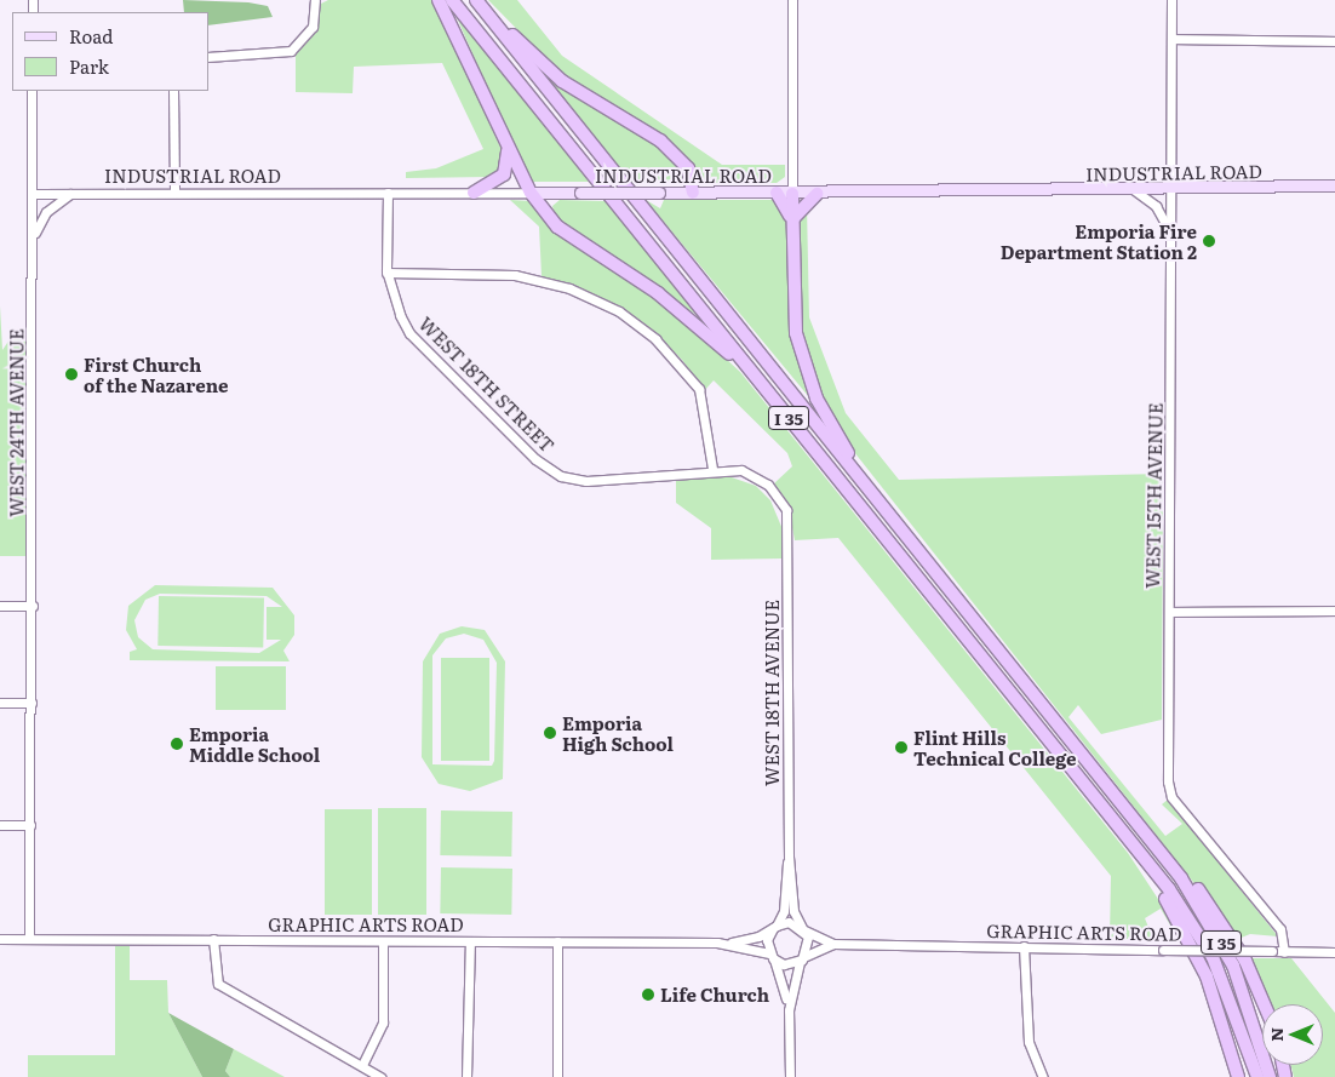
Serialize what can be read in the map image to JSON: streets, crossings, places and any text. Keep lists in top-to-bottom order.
{
  "streets": {
    "highway": ["I 35"],
    "main road": ["INDUSTRIAL ROAD"],
    "street": [
      "WEST 18TH STREET",
      "WEST 24TH AVENUE",
      "WEST 15TH AVENUE",
      "WEST 18TH AVENUE",
      "GRAPHIC ARTS ROAD"
    ]
  },
  "crossings": [
    ["INDUSTRIAL ROAD", "WEST 18TH STREET"],
    ["INDUSTRIAL ROAD", "WEST 24TH AVENUE"],
    ["INDUSTRIAL ROAD", "WEST 15TH AVENUE"],
    ["WEST 18TH STREET", "WEST 18TH AVENUE"],
    ["WEST 24TH AVENUE", "GRAPHIC ARTS ROAD"],
    ["WEST 15TH AVENUE", "GRAPHIC ARTS ROAD"],
    ["WEST 18TH AVENUE", "GRAPHIC ARTS ROAD"]
  ],
  "places": [
    "Emporia Fire Department Station 2",
    "First Church of the Nazarene",
    "Emporia High School",
    "Emporia Middle School",
    "Flint Hills Technical College",
    "Life Church"
  ],
  "legend": ["Road", "Park"],
  "north": "left"
}
